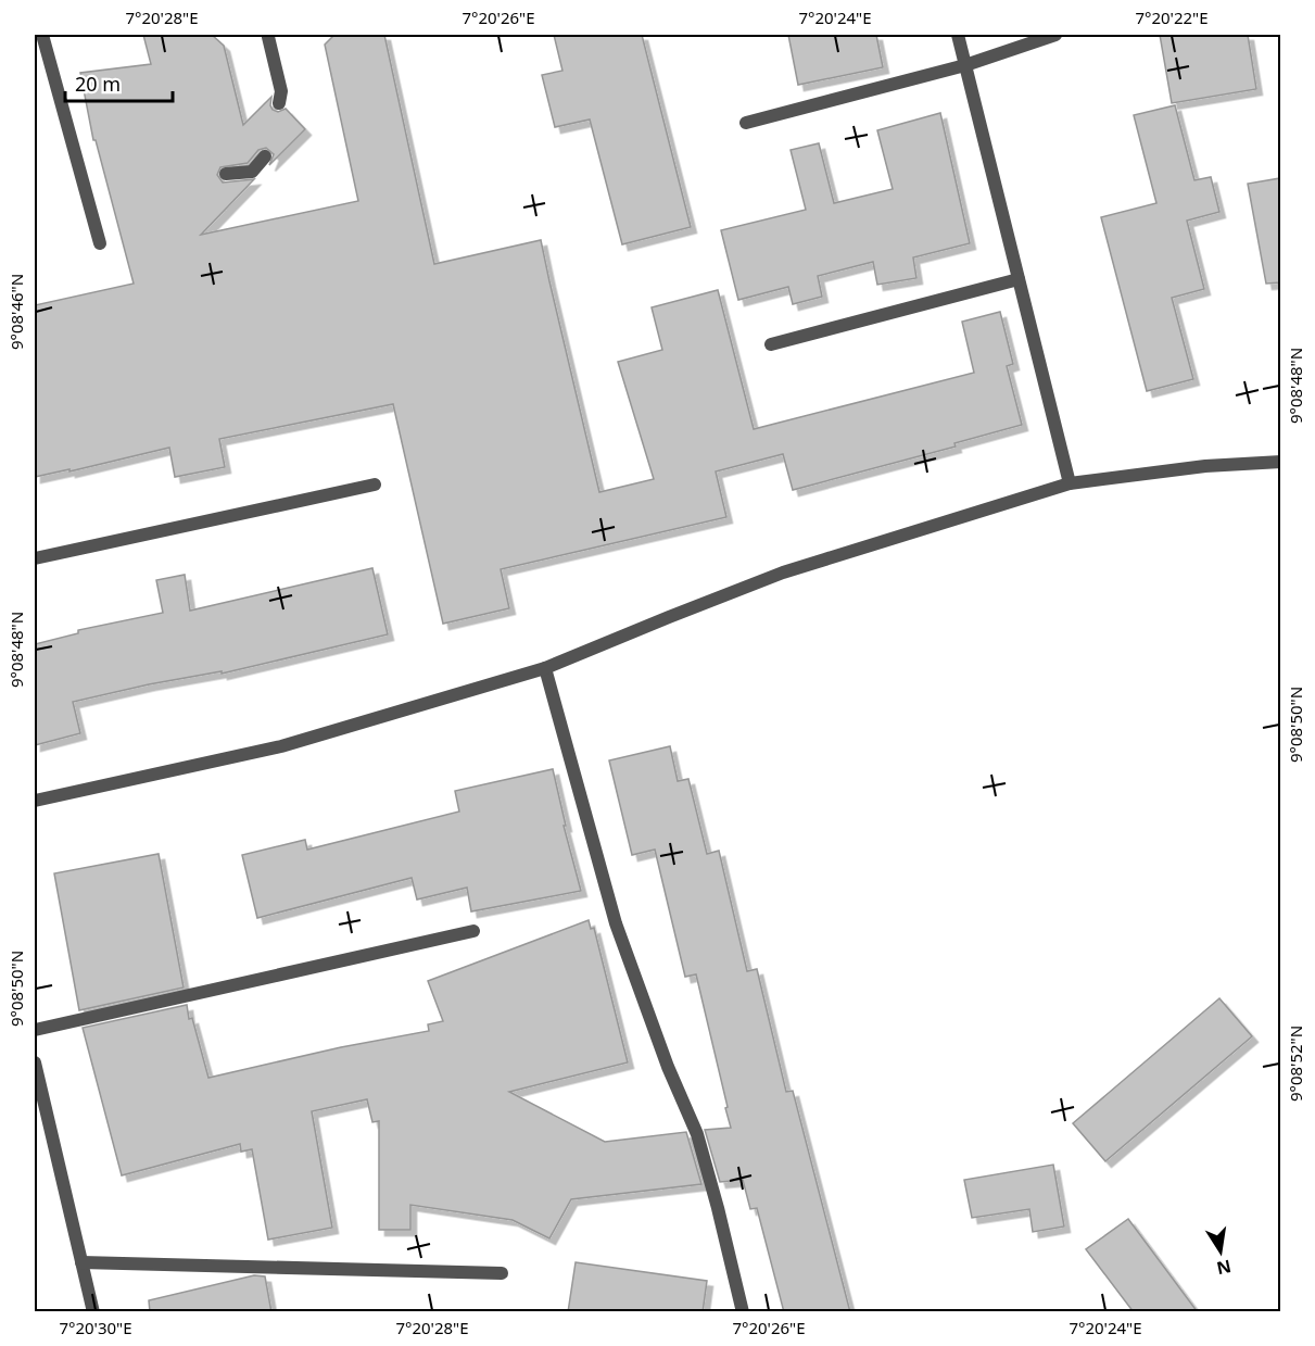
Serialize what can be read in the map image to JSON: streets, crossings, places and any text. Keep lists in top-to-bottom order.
{
  "scale_bar": "20 m",
  "north": "bottom",
  "coordinates": [
    "7°20'28\"E",
    "7°20'26\"E",
    "7°20'24\"E",
    "7°20'22\"E",
    "9°08'46\"N",
    "9°08'48\"N",
    "9°08'50\"N",
    "9°08'52\"N",
    "7°20'30\"E"
  ]
}
